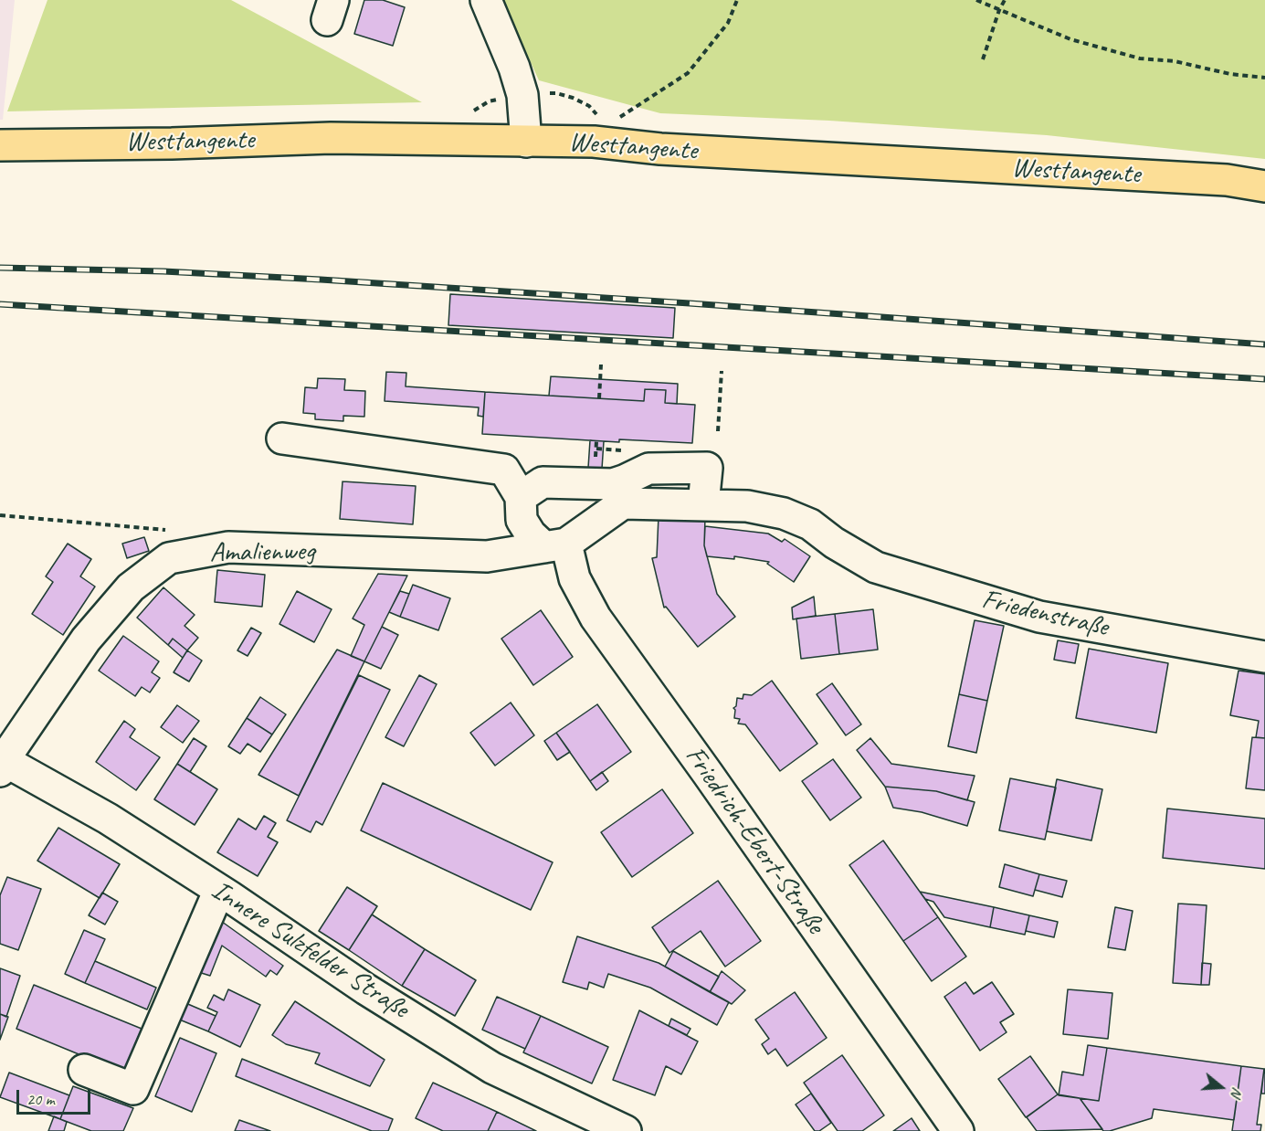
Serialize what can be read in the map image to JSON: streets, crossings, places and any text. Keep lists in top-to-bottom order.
{
  "streets": {
    "main road": ["Westtangente"],
    "street": [
      "Amalienweg",
      "Friedenstraße",
      "Friedrich-Ebert-Straße",
      "Innere Sulzfelder Straße"
    ]
  },
  "crossings": [
    ["Amalienweg", "Friedrich-Ebert-Straße"],
    ["Amalienweg", "Innere Sulzfelder Straße"]
  ],
  "scale_bar": "20 m",
  "north": "right"
}
